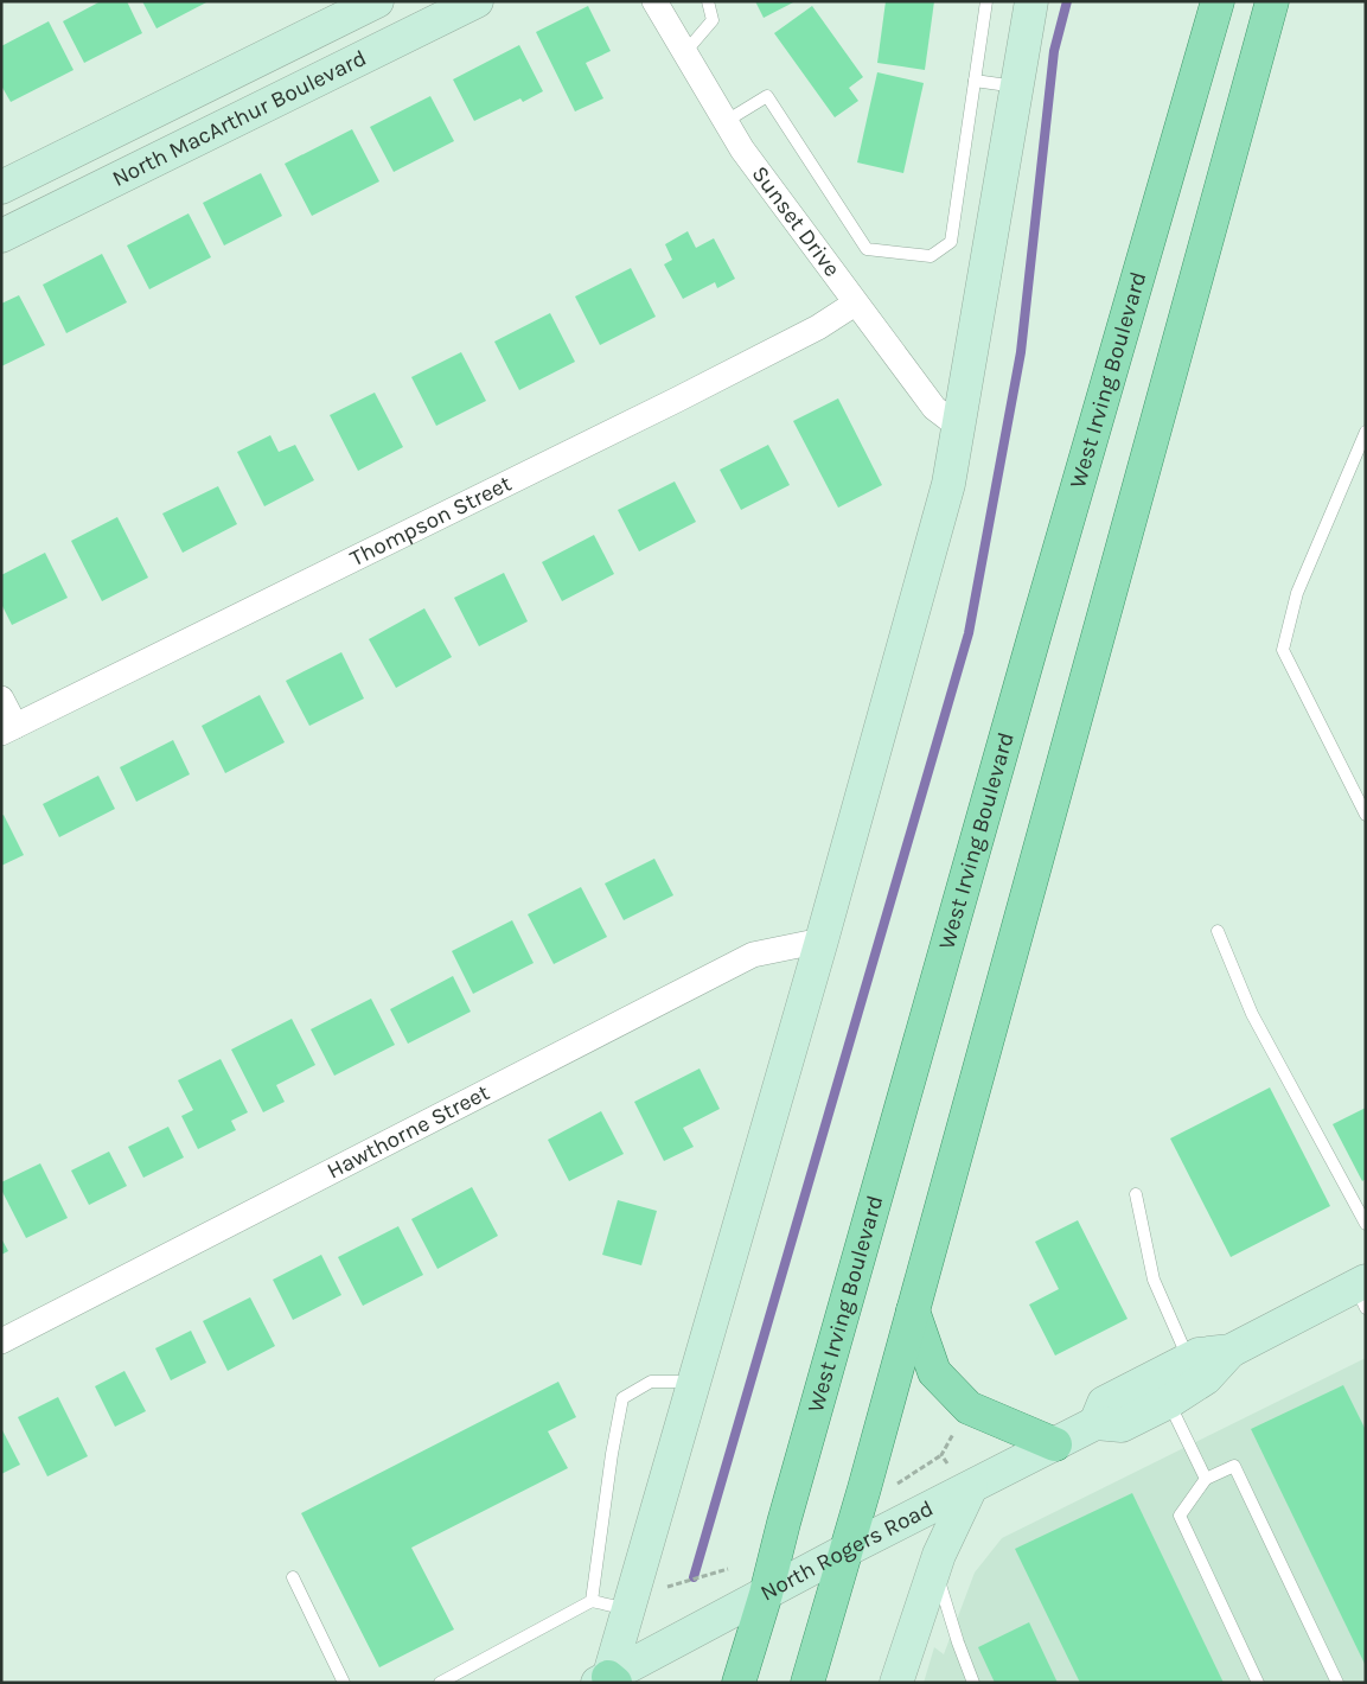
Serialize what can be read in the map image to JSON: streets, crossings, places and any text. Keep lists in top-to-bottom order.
{
  "streets": {
    "main road": ["West Irving Boulevard"],
    "street": [
      "North MacArthur Boulevard",
      "Sunset Drive",
      "Thompson Street",
      "Hawthorne Street",
      "North Rogers Road"
    ]
  },
  "crossings": [
    ["Sunset Drive", "Thompson Street"],
    ["West Irving Boulevard", "North Rogers Road"]
  ]
}
